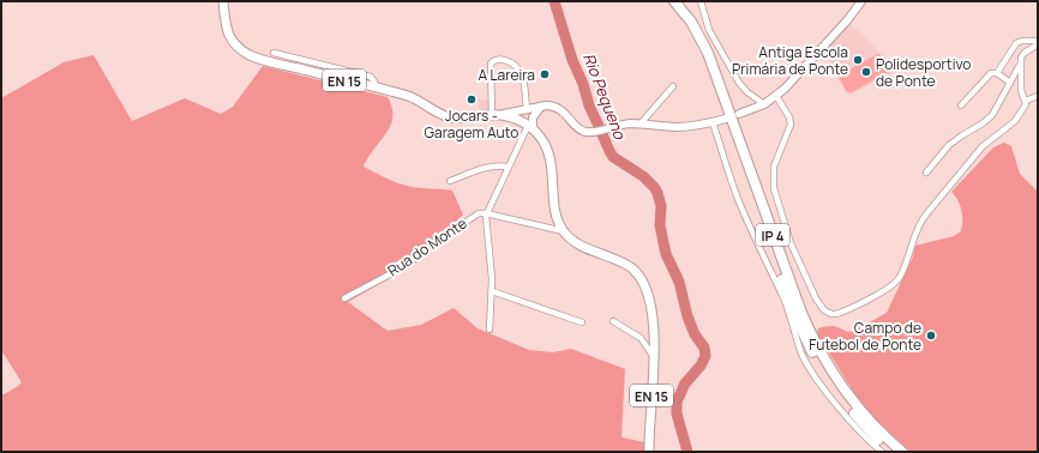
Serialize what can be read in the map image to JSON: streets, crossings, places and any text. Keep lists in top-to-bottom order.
{
  "streets": {
    "highway": ["IP 4"],
    "main road": ["EN 15"],
    "street": ["Rua do Monte"]
  },
  "water": ["Rio Pequeno"],
  "places": [
    "Antiga Escola Primária de Ponte",
    "Polidesportivo de Ponte",
    "A Lareira",
    "Jocars - Garagem Auto",
    "Campo de Futebol de Ponte"
  ]
}
